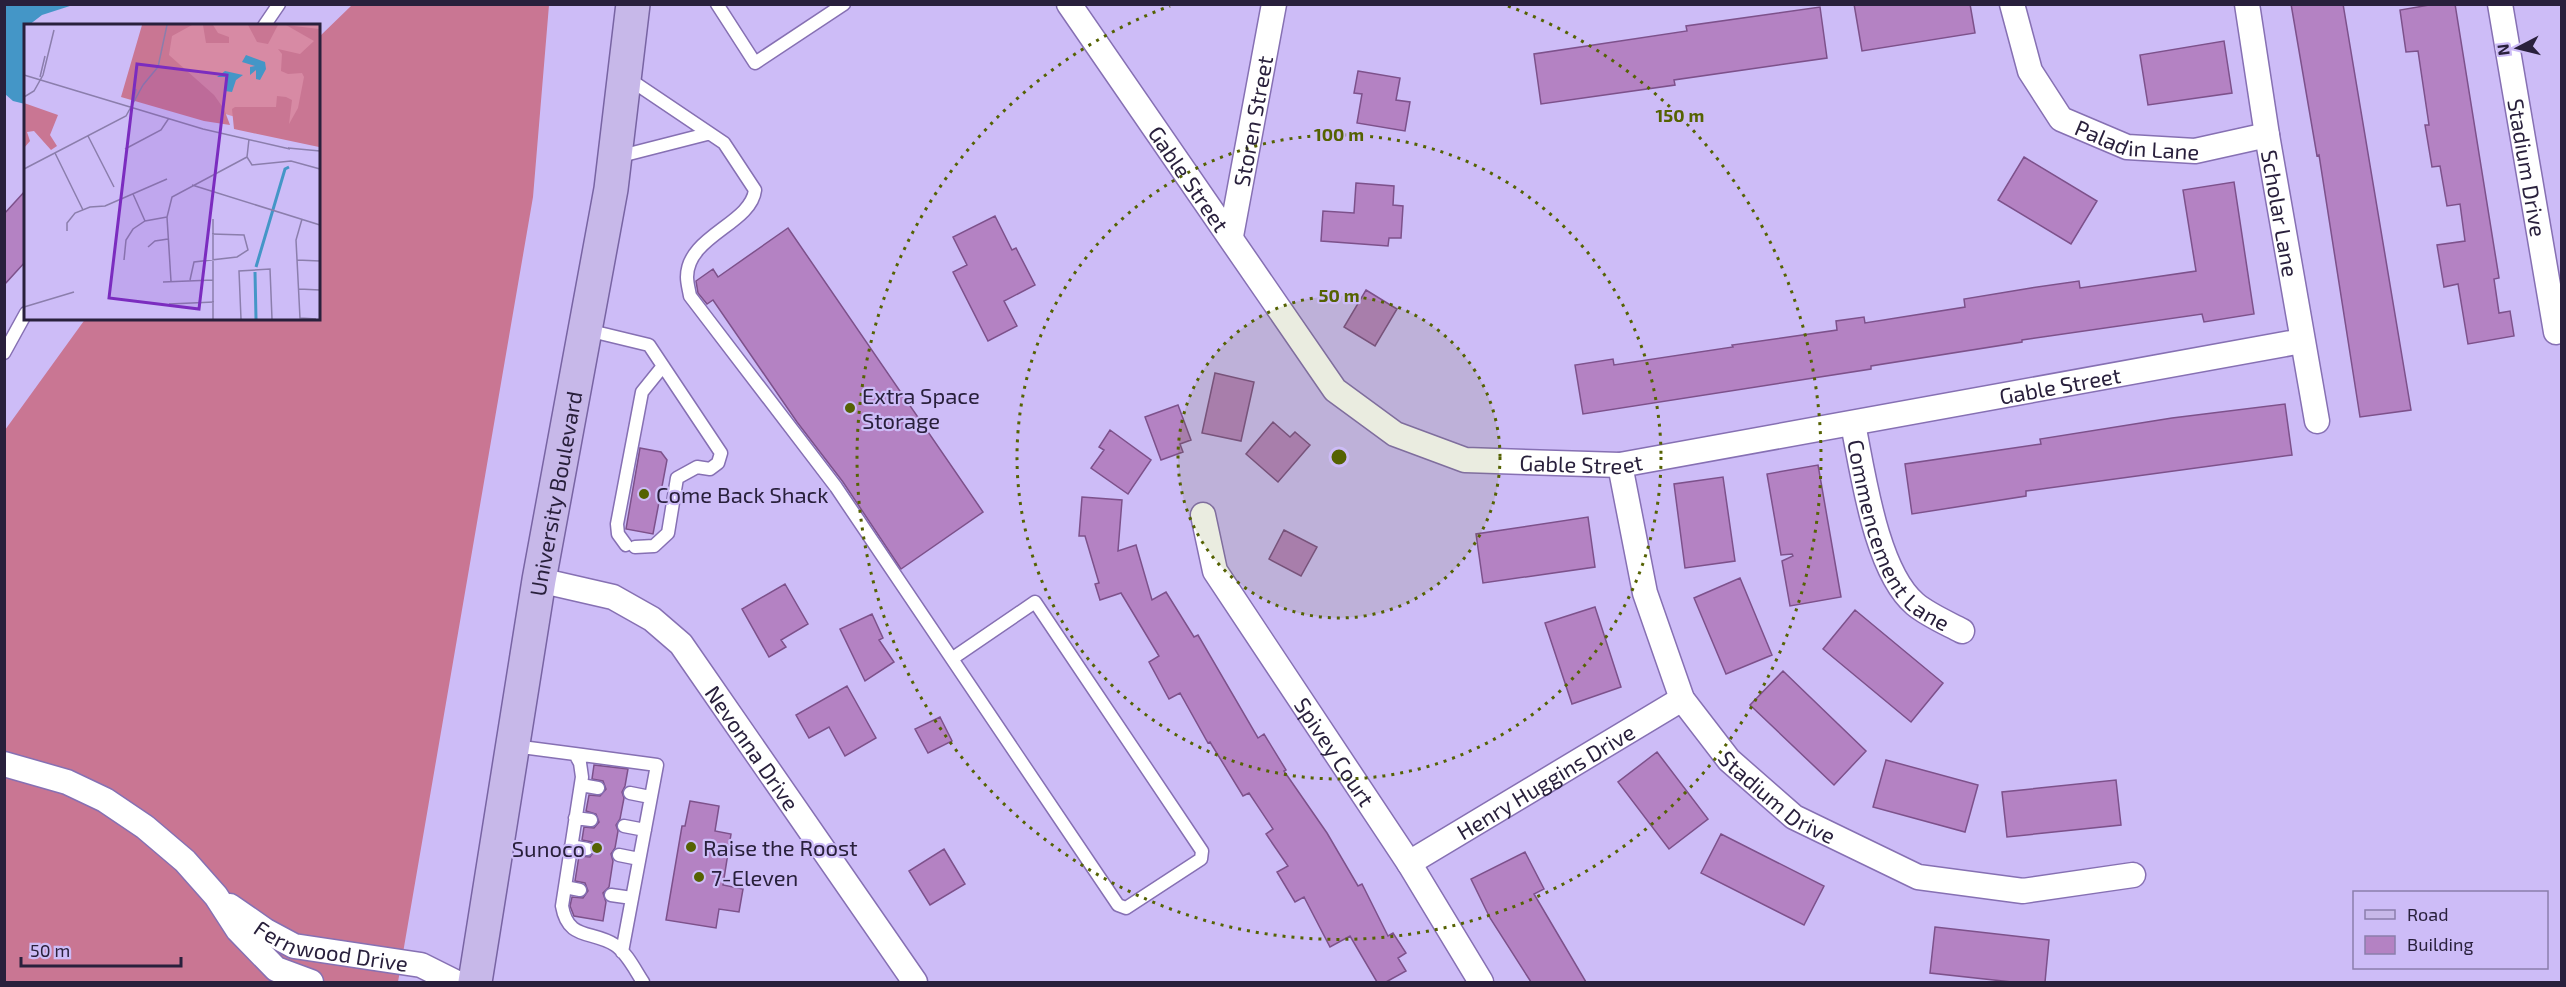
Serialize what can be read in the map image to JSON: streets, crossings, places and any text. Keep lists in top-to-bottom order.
{
  "streets": {
    "main road": ["University Boulevard"],
    "street": [
      "Storen Street",
      "Paladin Lane",
      "Stadium Drive",
      "Gable Street",
      "Scholar Lane",
      "Commencement Lane",
      "Nevonna Drive",
      "Spivey Court",
      "Henry Huggins Drive",
      "Fernwood Drive"
    ]
  },
  "crossings": [
    ["Storen Street", "Gable Street"],
    ["Paladin Lane", "Scholar Lane"],
    ["Stadium Drive", "Gable Street"],
    ["Stadium Drive", "Henry Huggins Drive"],
    ["Gable Street", "Scholar Lane"],
    ["Gable Street", "Commencement Lane"],
    ["University Boulevard", "Nevonna Drive"],
    ["Spivey Court", "Henry Huggins Drive"]
  ],
  "places": [
    "Extra Space Storage",
    "Come Back Shack",
    "Raise the Roost",
    "Sunoco",
    "7-Eleven"
  ],
  "legend": ["Road", "Building"],
  "scale_bar": "50 m",
  "north": "left",
  "rings": ["150 m", "100 m", "50 m"]
}
